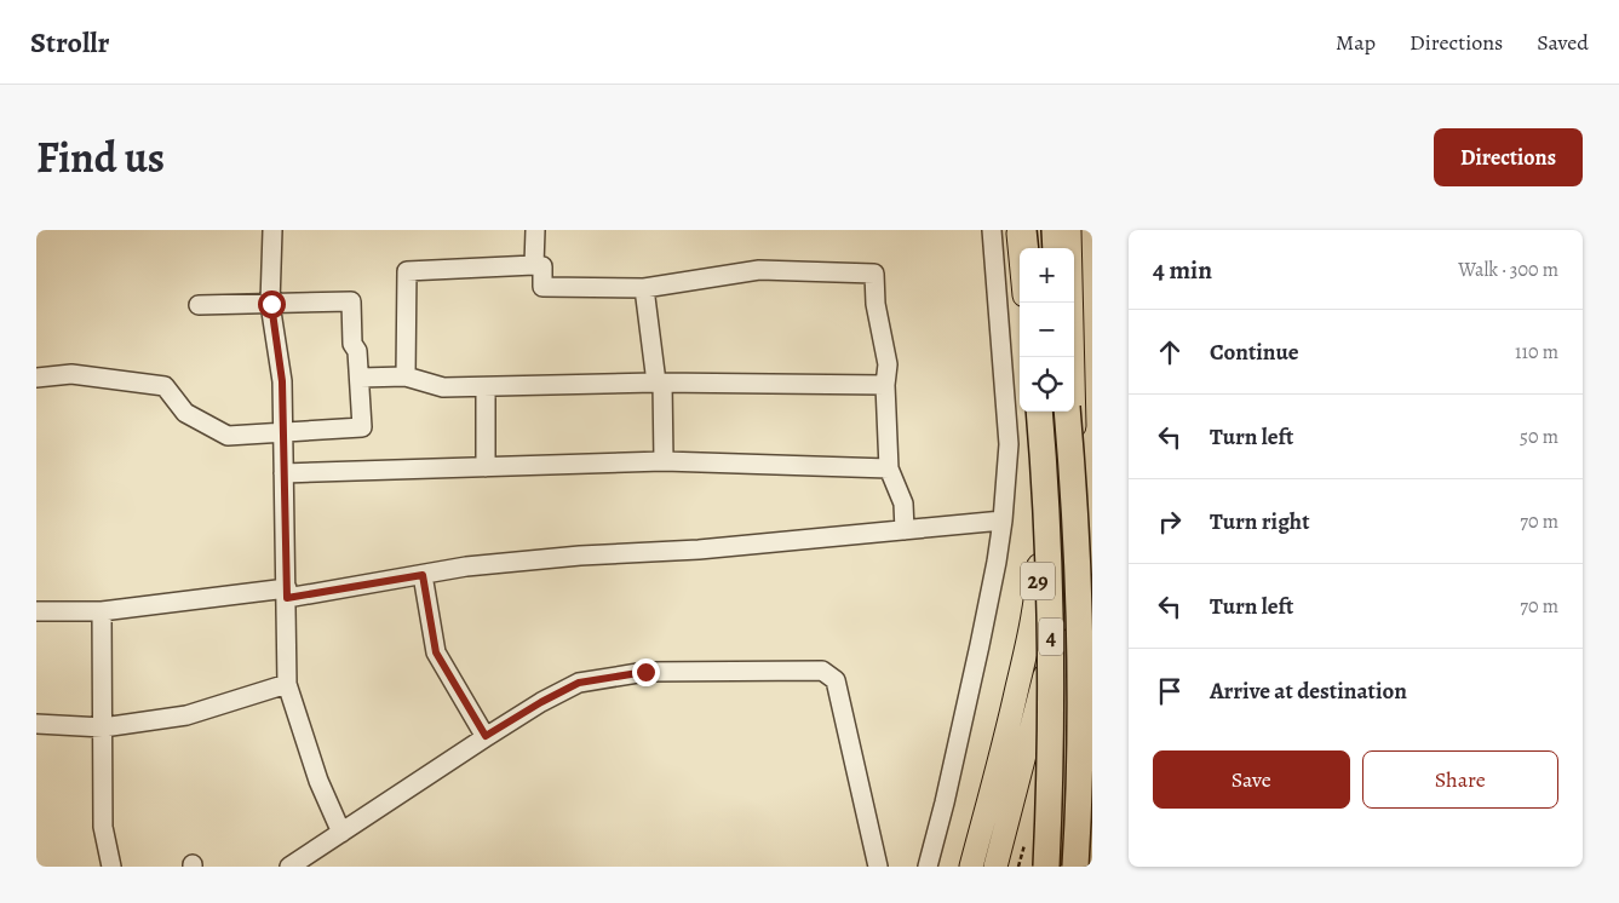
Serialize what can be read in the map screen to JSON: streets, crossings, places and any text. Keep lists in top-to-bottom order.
{
  "streets": {
    "highway": ["4"],
    "main road": ["29"]
  },
  "page": {
    "header": "Strollr",
    "nav": ["Map", "Directions", "Saved"],
    "title": "Find us",
    "buttons": [
      "Directions",
      ["Save", "Share"]
    ],
    "heading": ["4 min", "Walk · 300 m"],
    "map_buttons": ["+", "−"],
    "list": [
      ["Continue", "110 m"],
      ["Turn left", "50 m"],
      ["Turn right", "70 m"],
      ["Turn left", "70 m"],
      "Arrive at destination"
    ]
  }
}
